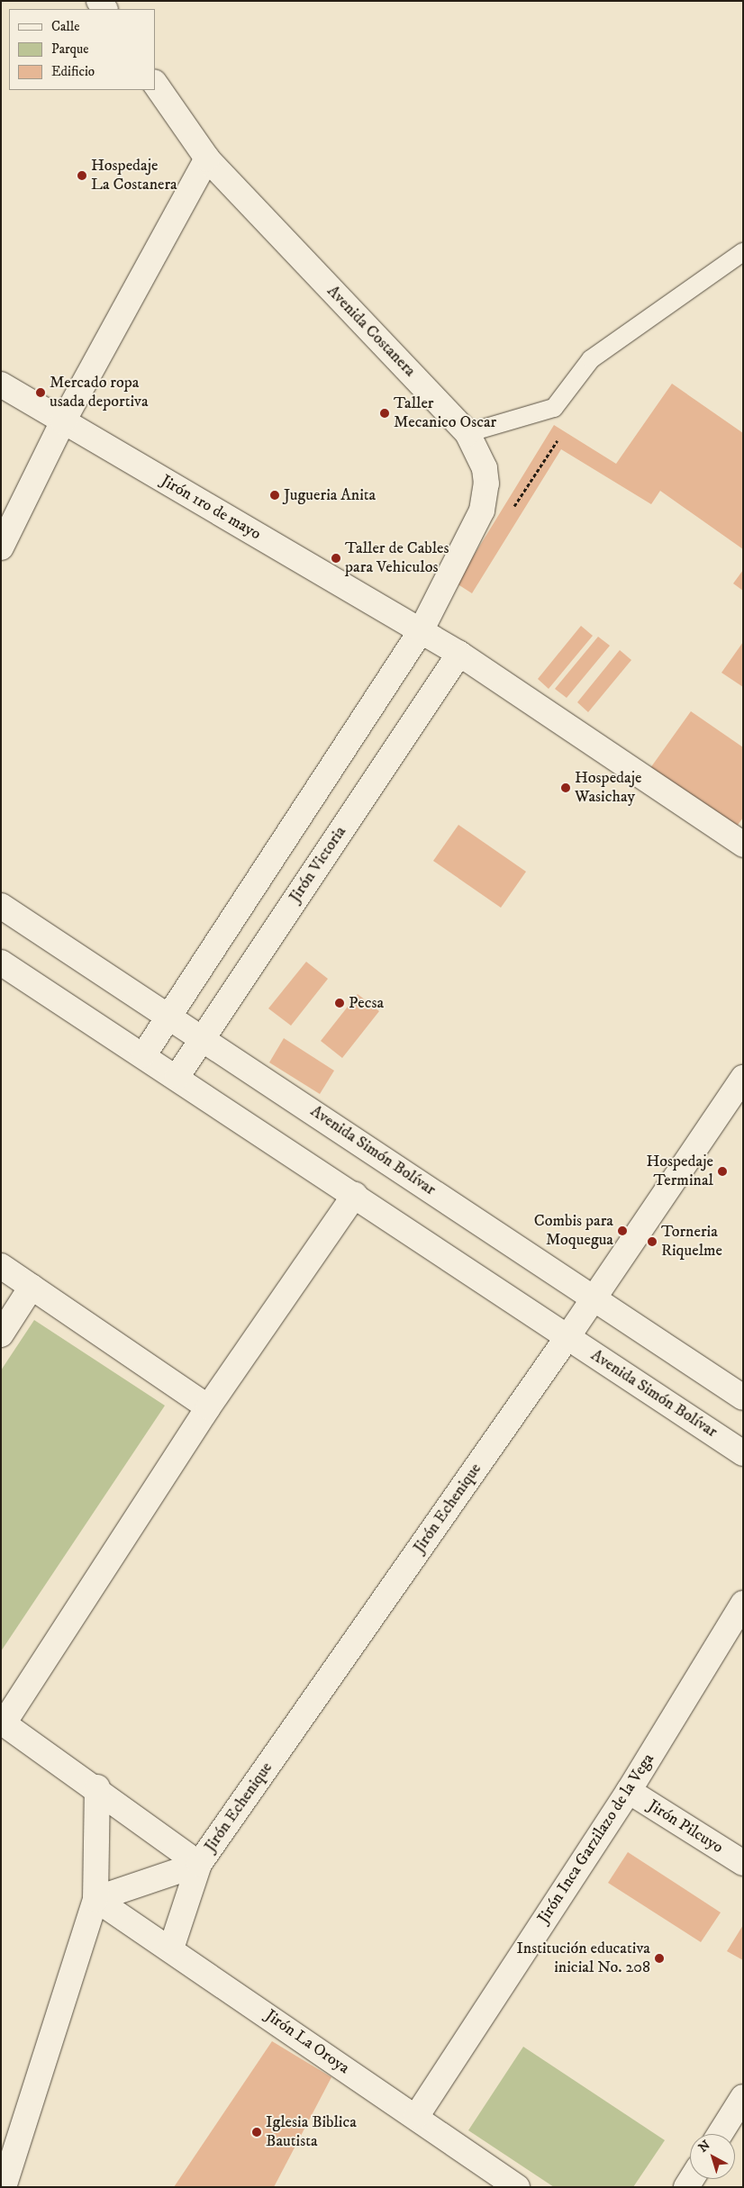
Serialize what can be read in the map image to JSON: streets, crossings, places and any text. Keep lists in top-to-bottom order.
{
  "streets": {
    "street": [
      "Avenida Costanera",
      "Jirón 1ro de mayo",
      "Jirón Victoria",
      "Avenida Simón Bolívar",
      "Jirón Echenique",
      "Jirón Pilcuyo",
      "Jirón Inca Garzilazo de la Vega",
      "Jirón La Oroya"
    ]
  },
  "crossings": [
    ["Avenida Costanera", "Jirón 1ro de mayo"],
    ["Jirón 1ro de mayo", "Jirón Victoria"],
    ["Jirón Victoria", "Avenida Simón Bolívar"],
    ["Avenida Simón Bolívar", "Jirón Echenique"],
    ["Jirón Echenique", "Jirón La Oroya"],
    ["Jirón Pilcuyo", "Jirón Inca Garzilazo de la Vega"],
    ["Jirón Inca Garzilazo de la Vega", "Jirón La Oroya"]
  ],
  "places": [
    "Hospedaje La Costanera",
    "Mercado ropa usada deportiva",
    "Taller Mecanico Oscar",
    "Jugueria Anita",
    "Taller de Cables para Vehiculos",
    "Hospedaje Wasichay",
    "Pecsa",
    "Hospedaje Terminal",
    "Combis para Moquegua",
    "Torneria Riquelme",
    "Institución educativa inicial No. 208",
    "Iglesia Biblica Bautista"
  ],
  "legend": ["Calle", "Parque", "Edificio"],
  "north": "top left"
}
